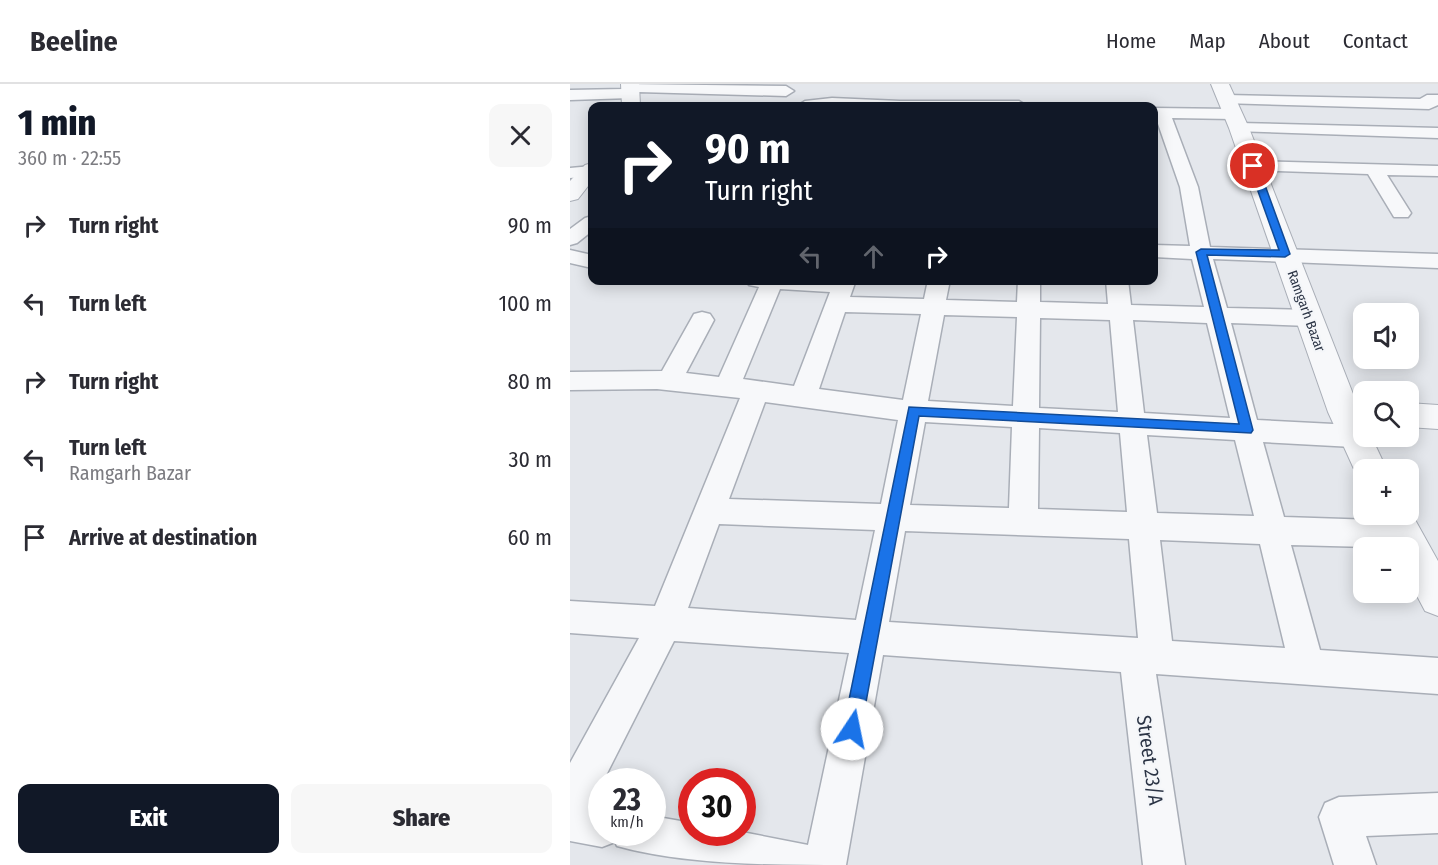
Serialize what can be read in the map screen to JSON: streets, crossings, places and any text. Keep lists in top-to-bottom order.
{
  "streets": {
    "street": ["Ramgarh Bazar", "Street 23/A"]
  },
  "page": {
    "header": "Beeline",
    "nav": [
      "Home",
      "Map",
      "About",
      "Contact"
    ],
    "heading": ["1 min", "360 m · 22:55"],
    "turn": ["90 m", "Turn right"],
    "list": [
      {
        "name": "Turn right",
        "value": "90 m"
      },
      {
        "name": "Turn left",
        "value": "100 m"
      },
      {
        "name": "Turn right",
        "value": "80 m"
      },
      {
        "name": "Turn left",
        "note": "Ramgarh Bazar",
        "value": "30 m"
      },
      {
        "name": "Arrive at destination",
        "value": "60 m"
      }
    ],
    "map_buttons": ["+", "−"],
    "speed": "23 km/h",
    "limit": "30",
    "buttons": ["Exit", "Share"]
  }
}
